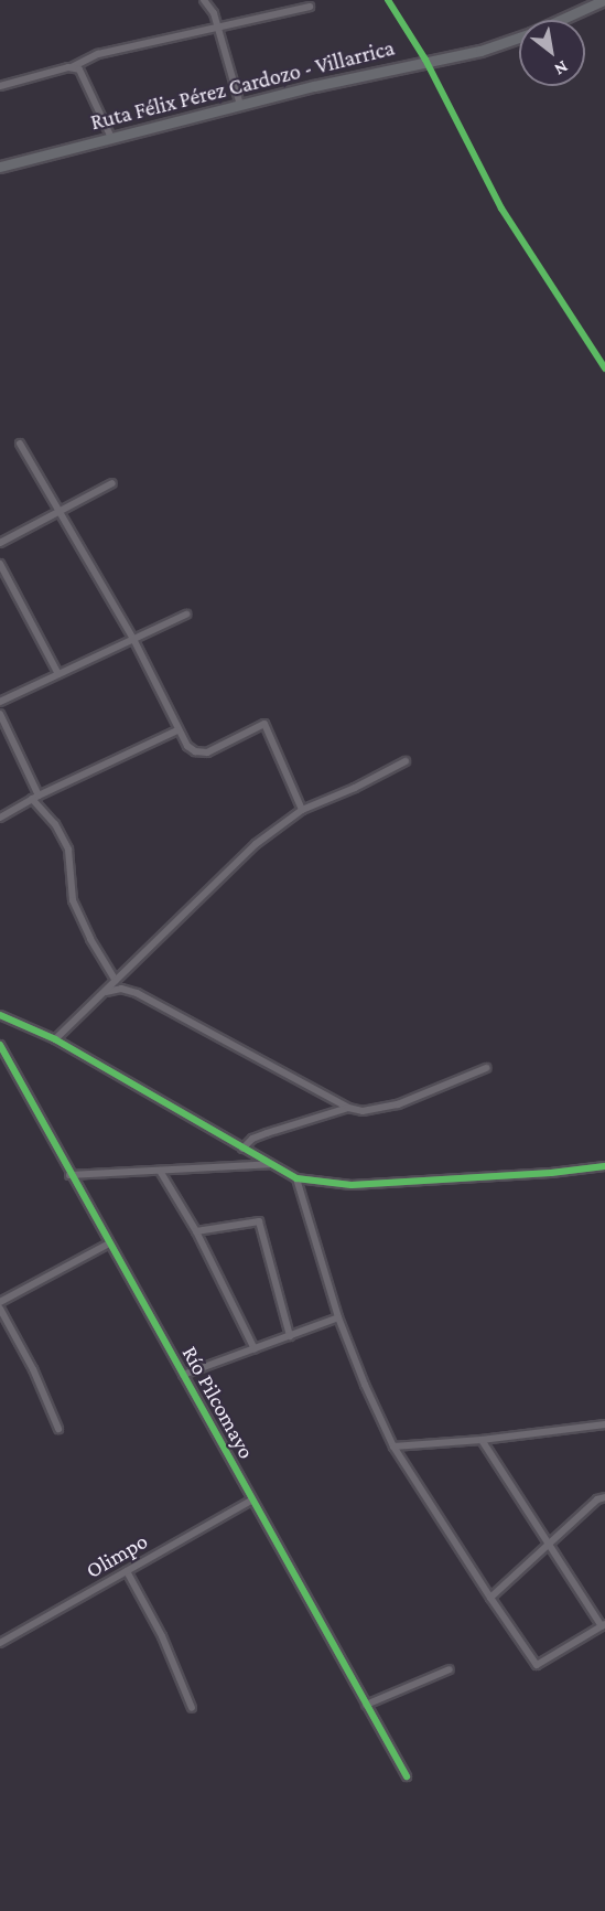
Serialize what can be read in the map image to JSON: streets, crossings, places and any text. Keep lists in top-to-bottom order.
{
  "streets": {
    "street": ["Ruta Félix Pérez Cardozo - Villarrica", "Río Pilcomayo", "Olimpo"]
  },
  "crossings": [
    ["Río Pilcomayo", "Olimpo"]
  ],
  "north": "bottom right"
}
